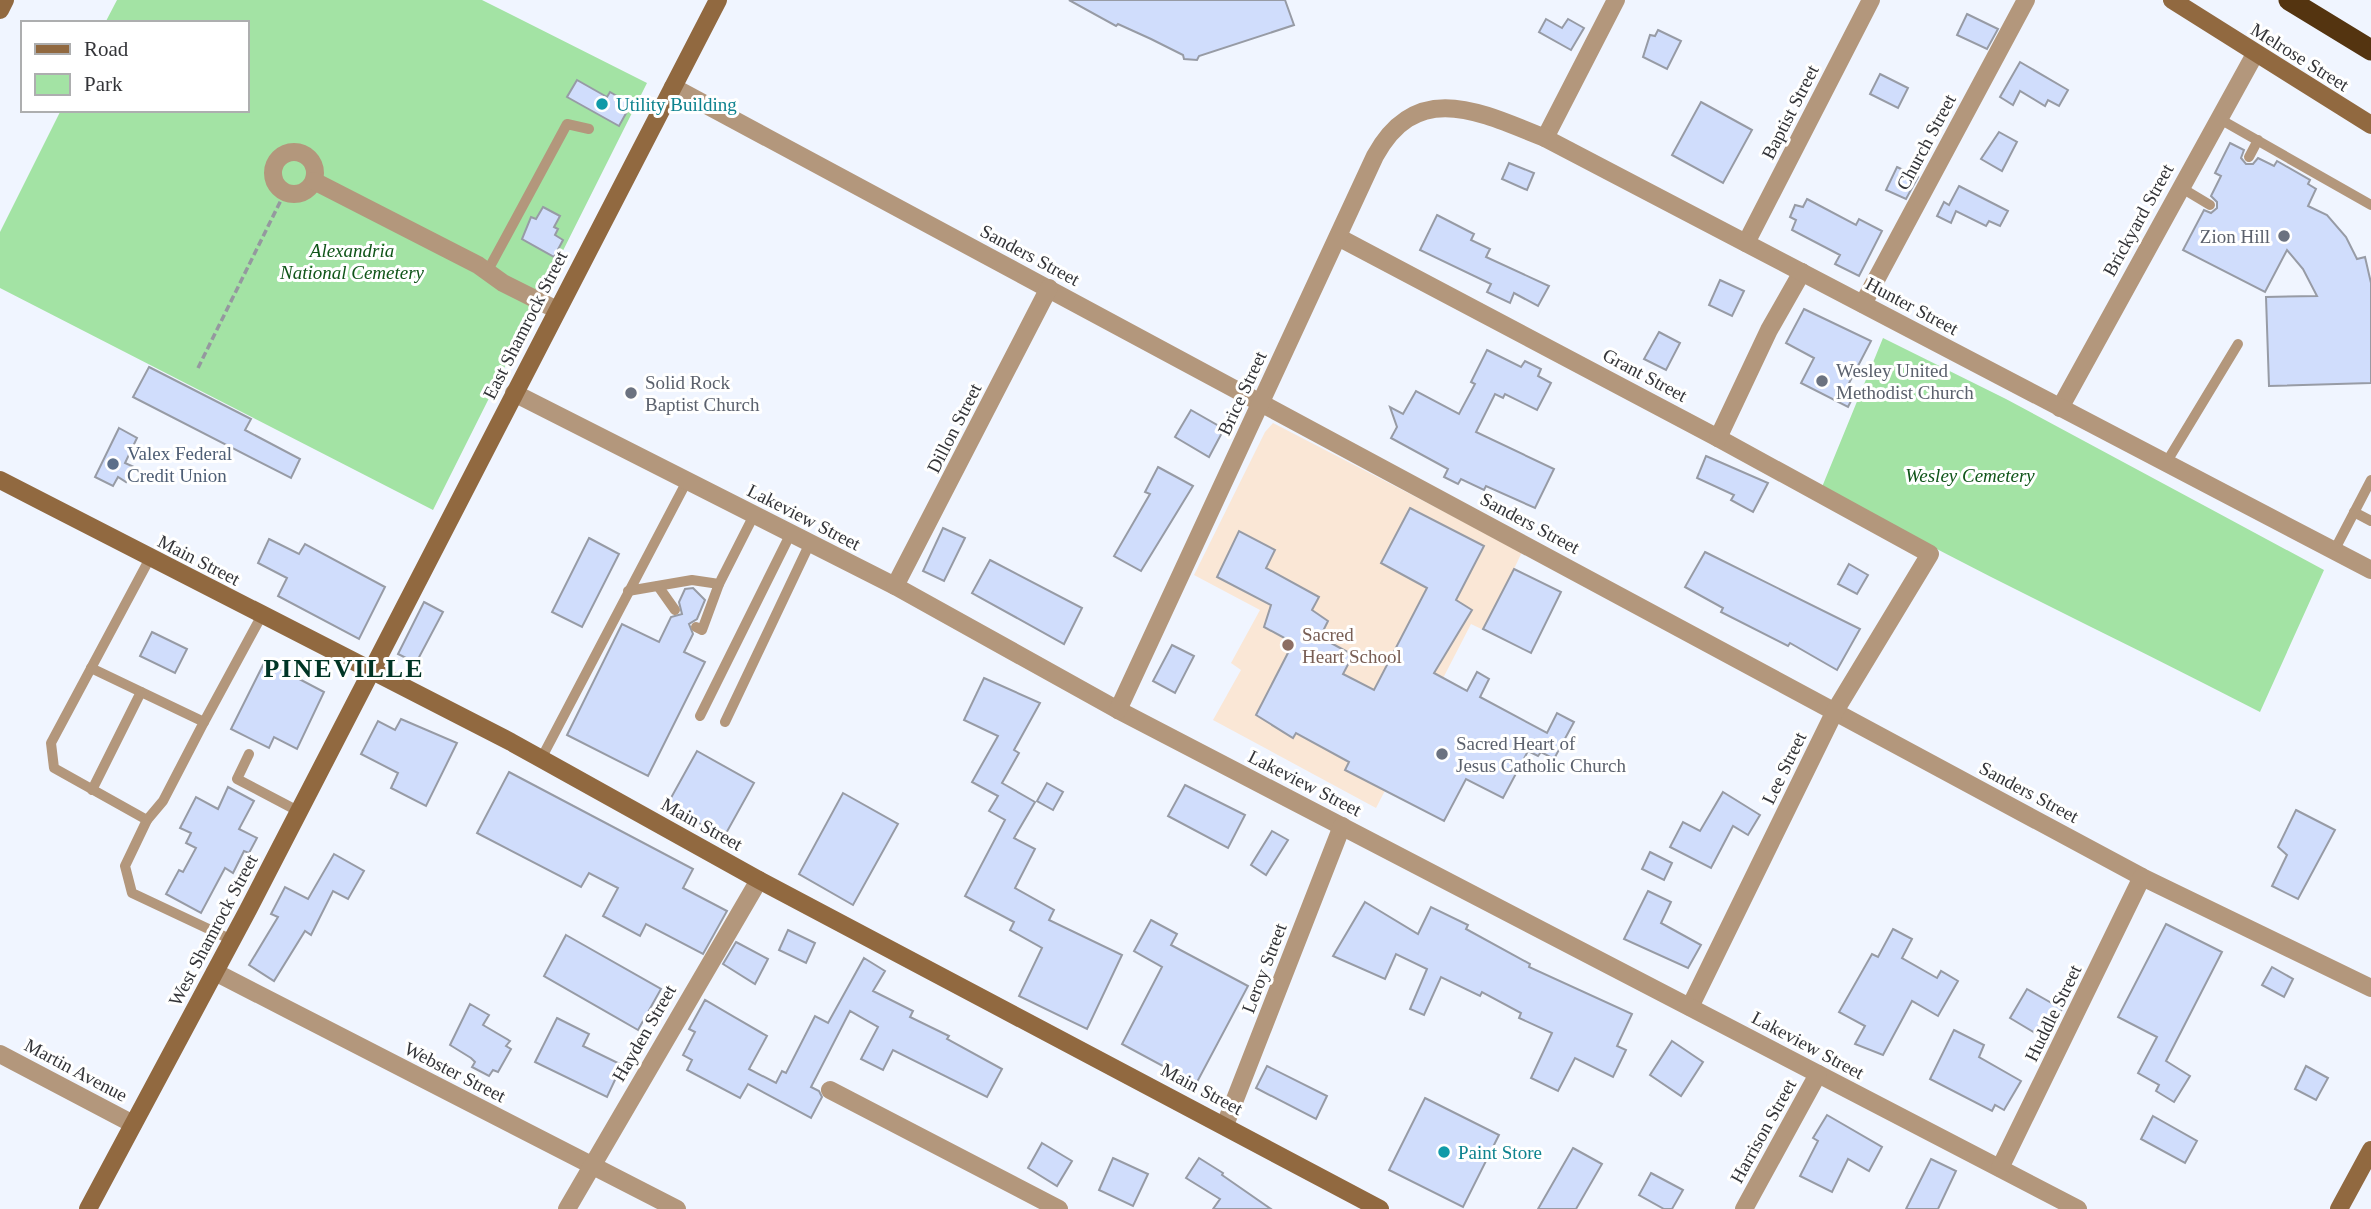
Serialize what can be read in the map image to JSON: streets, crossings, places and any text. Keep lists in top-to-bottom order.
{
  "streets": {
    "main road": [
      "Melrose Street",
      "East Shamrock Street",
      "Main Street",
      "West Shamrock Street"
    ],
    "street": [
      "Baptist Street",
      "Church Street",
      "Brickyard Street",
      "Sanders Street",
      "Hunter Street",
      "Grant Street",
      "Brice Street",
      "Dillon Street",
      "Lakeview Street",
      "Lee Street",
      "Leroy Street",
      "Huddle Street",
      "Hayden Street",
      "Martin Avenue",
      "Webster Street",
      "Harrison Street"
    ]
  },
  "crossings": [
    ["Melrose Street", "Brickyard Street"],
    ["Baptist Street", "Hunter Street"],
    ["Church Street", "Hunter Street"],
    ["Brickyard Street", "Hunter Street"],
    ["Sanders Street", "East Shamrock Street"],
    ["Sanders Street", "Brice Street"],
    ["Sanders Street", "Dillon Street"],
    ["Sanders Street", "Lee Street"],
    ["Sanders Street", "Huddle Street"],
    ["Hunter Street", "Brice Street"],
    ["East Shamrock Street", "Lakeview Street"],
    ["East Shamrock Street", "Main Street"],
    ["East Shamrock Street", "West Shamrock Street"],
    ["Grant Street", "Brice Street"],
    ["Grant Street", "Lee Street"],
    ["Brice Street", "Lakeview Street"],
    ["Dillon Street", "Lakeview Street"],
    ["Lakeview Street", "Lee Street"],
    ["Lakeview Street", "Leroy Street"],
    ["Lakeview Street", "Huddle Street"],
    ["Lakeview Street", "Harrison Street"],
    ["Main Street", "West Shamrock Street"],
    ["Main Street", "Leroy Street"],
    ["Main Street", "Hayden Street"],
    ["West Shamrock Street", "Martin Avenue"],
    ["West Shamrock Street", "Webster Street"],
    ["Hayden Street", "Webster Street"]
  ],
  "districts": ["PINEVILLE"],
  "parks": ["Alexandria National Cemetery", "Wesley Cemetery"],
  "places": [
    "Utility Building",
    "Zion Hill",
    "Wesley United Methodist Church",
    "Solid Rock Baptist Church",
    "Valex Federal Credit Union",
    "Sacred Heart School",
    "Sacred Heart of Jesus Catholic Church",
    "Paint Store"
  ],
  "legend": ["Road", "Park"]
}
